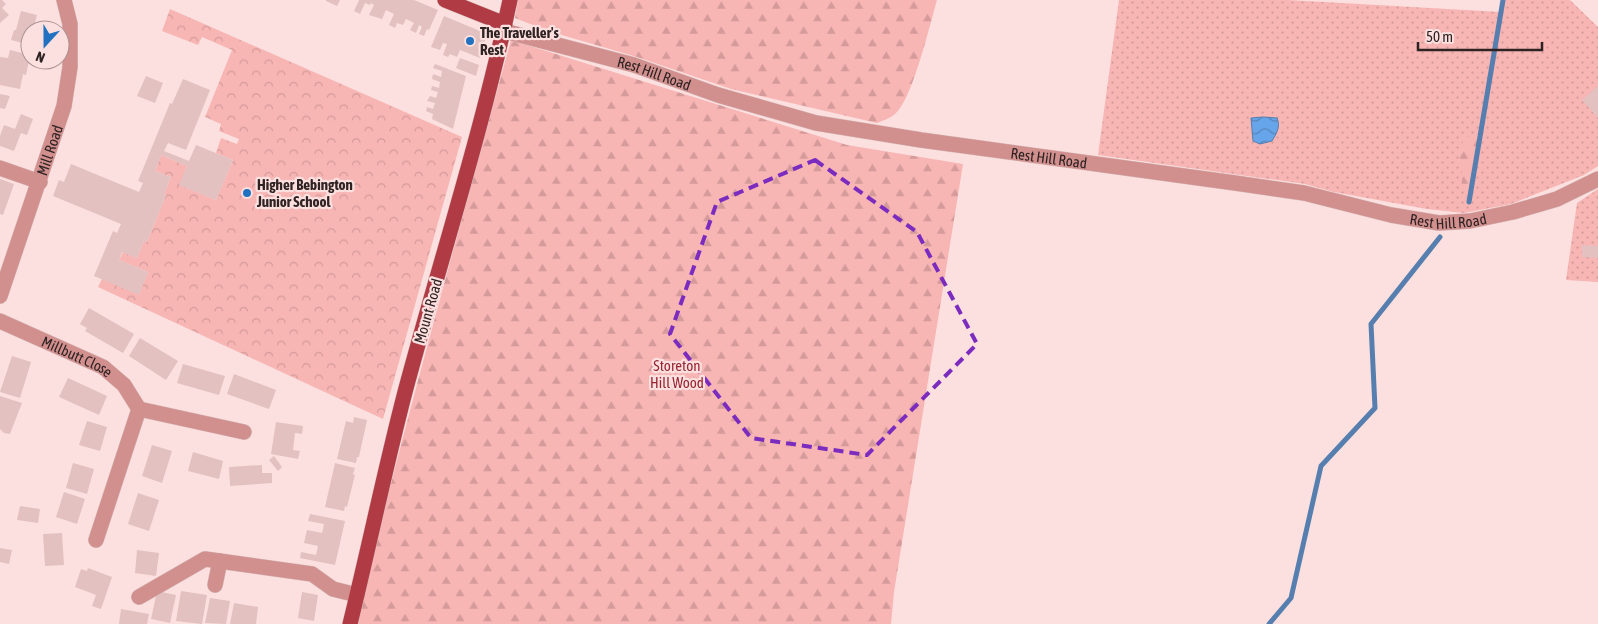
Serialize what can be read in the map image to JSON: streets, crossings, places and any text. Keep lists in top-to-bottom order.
{
  "streets": {
    "main road": ["Mount Road"],
    "street": ["Rest Hill Road", "Mill Road", "Millbutt Close"]
  },
  "crossings": [
    ["Rest Hill Road", "Mount Road"]
  ],
  "parks": ["Storeton Hill Wood"],
  "places": ["The Traveller's Rest", "Higher Bebington Junior School"],
  "scale_bar": "50 m",
  "north": "bottom"
}
